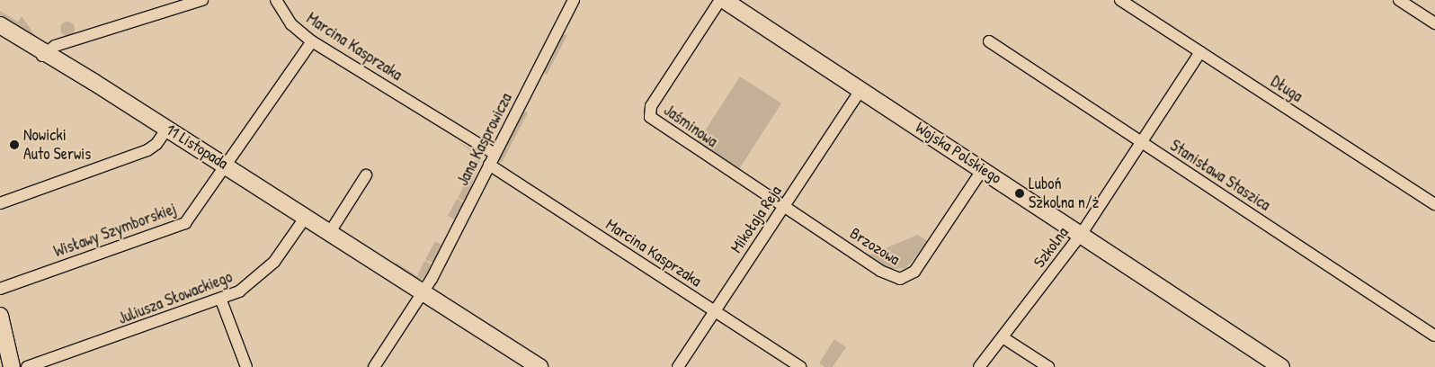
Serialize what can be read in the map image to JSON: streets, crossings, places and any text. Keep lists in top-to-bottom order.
{
  "streets": {
    "street": [
      "Marcina Kasprzaka",
      "Długa",
      "Jaśminowa",
      "Jana Kasprowicza",
      "11 Listopada",
      "Wojska Polskiego",
      "Stanisława Staszica",
      "Mikołaja Reja",
      "Wisławy Szymborskiej",
      "Brzozowa",
      "Szkolna",
      "Juliusza Słowackiego"
    ]
  },
  "crossings": [
    ["Marcina Kasprzaka", "Jana Kasprowicza"],
    ["Marcina Kasprzaka", "Mikołaja Reja"],
    ["Marcina Kasprzaka", "Wisławy Szymborskiej"],
    ["Długa", "Szkolna"],
    ["Jaśminowa", "Wojska Polskiego"],
    ["Jaśminowa", "Mikołaja Reja"],
    ["Jaśminowa", "Brzozowa"],
    ["Jana Kasprowicza", "11 Listopada"],
    ["11 Listopada", "Wisławy Szymborskiej"],
    ["11 Listopada", "Juliusza Słowackiego"],
    ["Wojska Polskiego", "Mikołaja Reja"],
    ["Wojska Polskiego", "Brzozowa"],
    ["Wojska Polskiego", "Szkolna"],
    ["Stanisława Staszica", "Szkolna"],
    ["Mikołaja Reja", "Brzozowa"]
  ],
  "places": ["Nowicki Auto Serwis", "Luboń Szkolna n/ż"]
}
